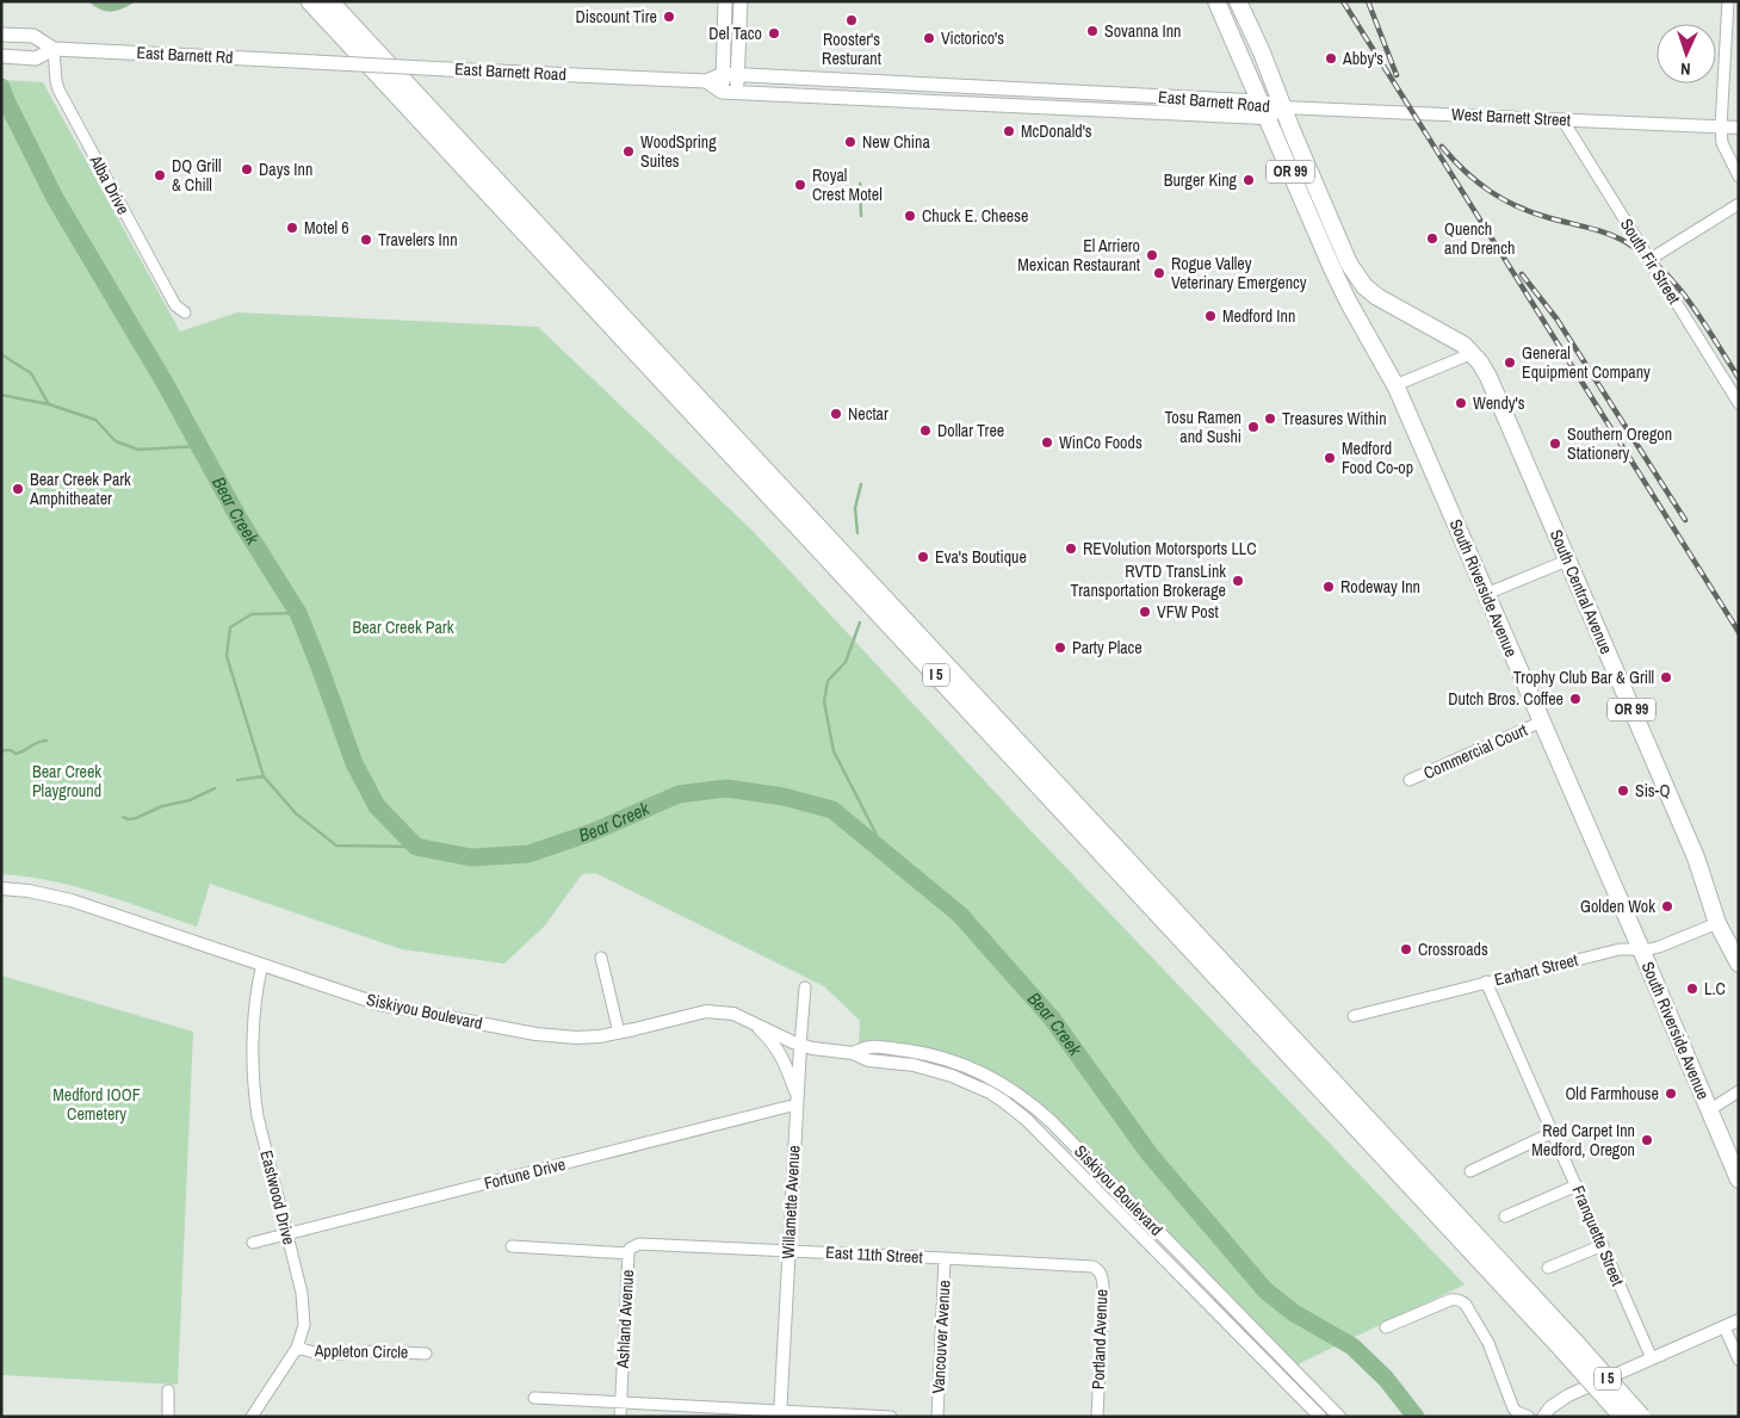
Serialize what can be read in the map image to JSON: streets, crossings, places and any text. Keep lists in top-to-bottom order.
{
  "streets": {
    "highway": ["I 5"],
    "main road": [
      "East Barnett Rd",
      "East Barnett Road",
      "OR 99",
      "South Riverside Avenue",
      "South Central Avenue"
    ],
    "street": [
      "West Barnett Street",
      "Alba Drive",
      "South Fir Street",
      "Commercial Court",
      "Earhart Street",
      "Siskiyou Boulevard",
      "Fortune Drive",
      "Eastwood Drive",
      "Willamette Avenue",
      "Franquette Street",
      "East 11th Street",
      "Ashland Avenue",
      "Vancouver Avenue",
      "Portland Avenue",
      "Appleton Circle"
    ]
  },
  "crossings": [
    ["East Barnett Rd", "East Barnett Road"],
    ["East Barnett Rd", "Alba Drive"],
    ["East Barnett Road", "West Barnett Street"],
    ["East Barnett Road", "OR 99"],
    ["East Barnett Road", "South Riverside Avenue"],
    ["East Barnett Road", "South Central Avenue"],
    ["West Barnett Street", "OR 99"],
    ["West Barnett Street", "South Fir Street"],
    ["West Barnett Street", "South Central Avenue"],
    ["OR 99", "South Central Avenue"],
    ["South Riverside Avenue", "Commercial Court"],
    ["South Riverside Avenue", "Earhart Street"],
    ["South Central Avenue", "Earhart Street"],
    ["Earhart Street", "Franquette Street"],
    ["Siskiyou Boulevard", "Eastwood Drive"],
    ["Siskiyou Boulevard", "Willamette Avenue"],
    ["Fortune Drive", "Eastwood Drive"],
    ["Fortune Drive", "Willamette Avenue"],
    ["Eastwood Drive", "Appleton Circle"],
    ["Willamette Avenue", "East 11th Street"],
    ["East 11th Street", "Ashland Avenue"],
    ["East 11th Street", "Vancouver Avenue"],
    ["East 11th Street", "Portland Avenue"]
  ],
  "water": ["Bear Creek"],
  "parks": ["Bear Creek Park", "Bear Creek Playground", "Medford IOOF Cemetery"],
  "places": [
    "Discount Tire",
    "Rooster's Resturant",
    "Sovanna Inn",
    "Del Taco",
    "Victorico's",
    "Abby's",
    "McDonald's",
    "New China",
    "WoodSpring Suites",
    "Days Inn",
    "DQ Grill & Chill",
    "Burger King",
    "Royal Crest Motel",
    "Chuck E. Cheese",
    "Motel 6",
    "Quench and Drench",
    "Travelers Inn",
    "El Arriero Mexican Restaurant",
    "Rogue Valley Veterinary Emergency",
    "Medford Inn",
    "General Equipment Company",
    "Wendy's",
    "Nectar",
    "Treasures Within",
    "Tosu Ramen and Sushi",
    "Dollar Tree",
    "WinCo Foods",
    "Southern Oregon Stationery",
    "Medford Food Co-op",
    "Bear Creek Park Amphitheater",
    "REVolution Motorsports LLC",
    "Eva's Boutique",
    "RVTD TransLink Transportation Brokerage",
    "Rodeway Inn",
    "VFW Post",
    "Party Place",
    "Trophy Club Bar & Grill",
    "Dutch Bros. Coffee",
    "Sis-Q",
    "Golden Wok",
    "Crossroads",
    "L.C",
    "Old Farmhouse",
    "Red Carpet Inn Medford, Oregon"
  ],
  "north": "bottom"
}
